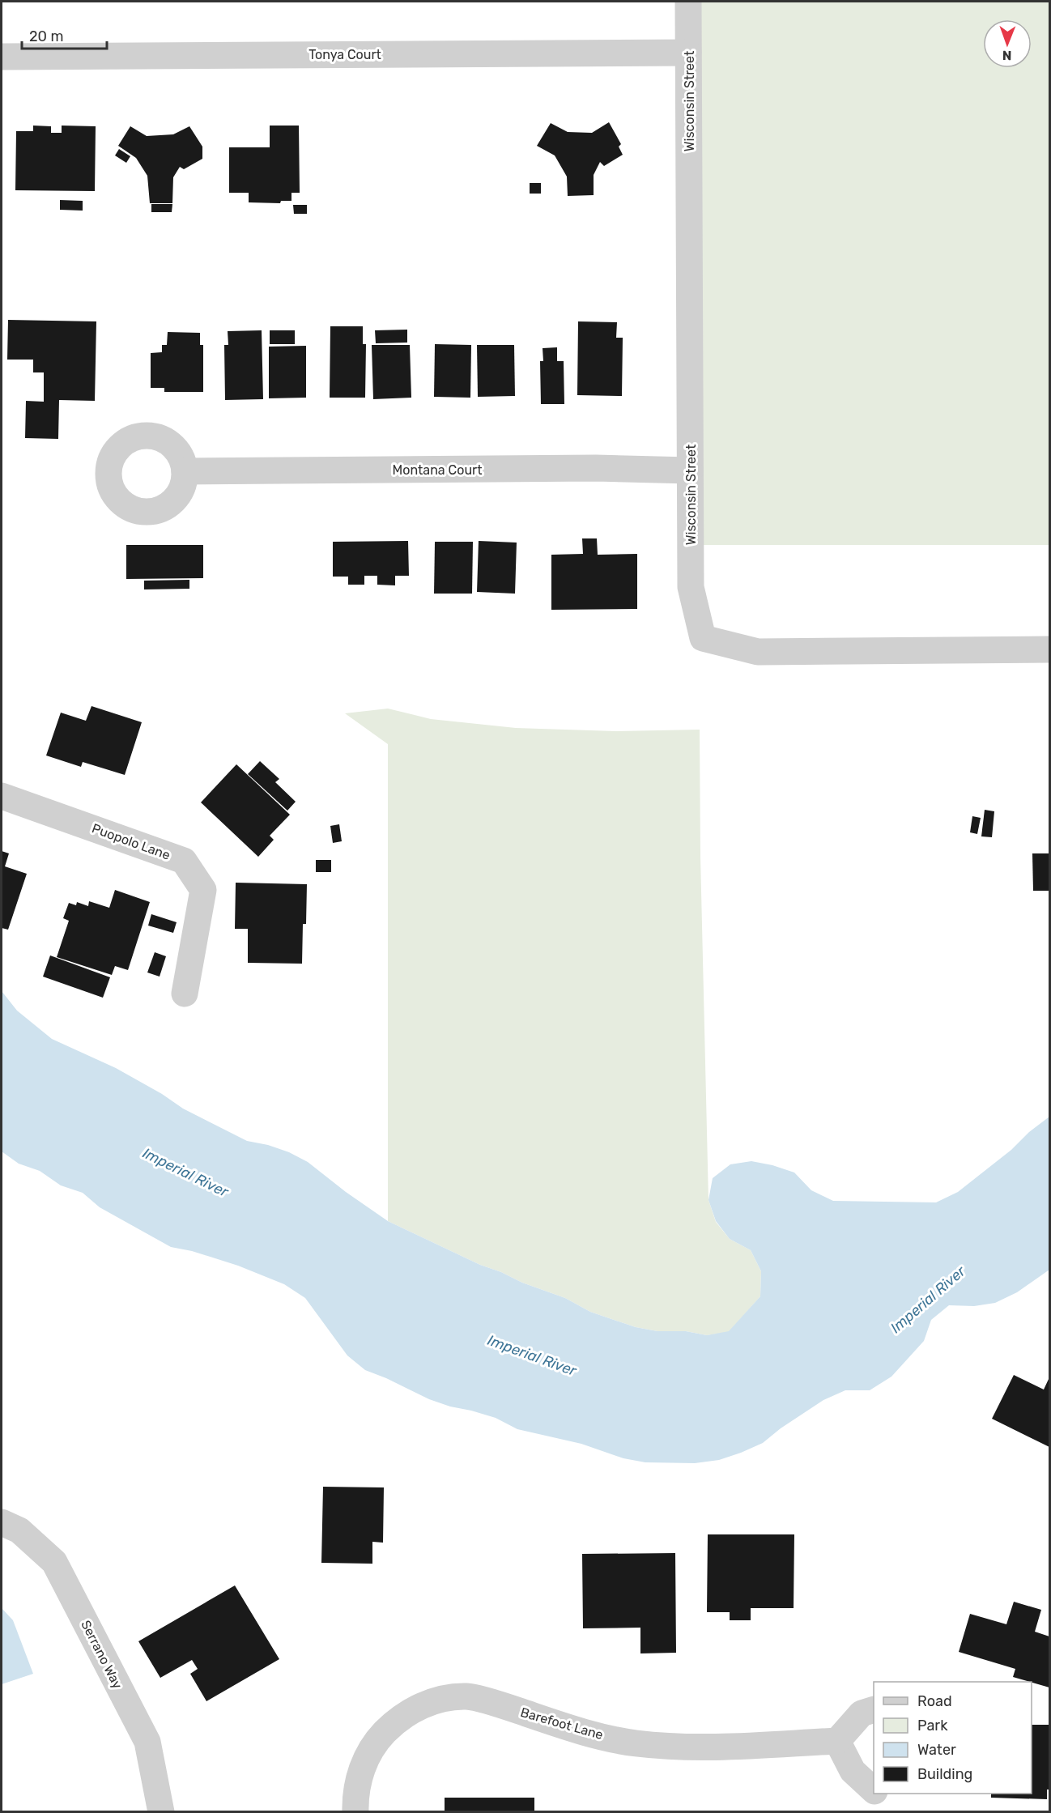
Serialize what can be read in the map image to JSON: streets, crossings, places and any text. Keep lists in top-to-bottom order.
{
  "streets": {
    "street": [
      "Tonya Court",
      "Wisconsin Street",
      "Montana Court",
      "Puopolo Lane",
      "Serrano Way",
      "Barefoot Lane"
    ]
  },
  "crossings": [
    ["Tonya Court", "Wisconsin Street"],
    ["Wisconsin Street", "Montana Court"]
  ],
  "water": ["Imperial River"],
  "legend": [
    "Road",
    "Park",
    "Water",
    "Building"
  ],
  "scale_bar": "20 m",
  "north": "bottom"
}
